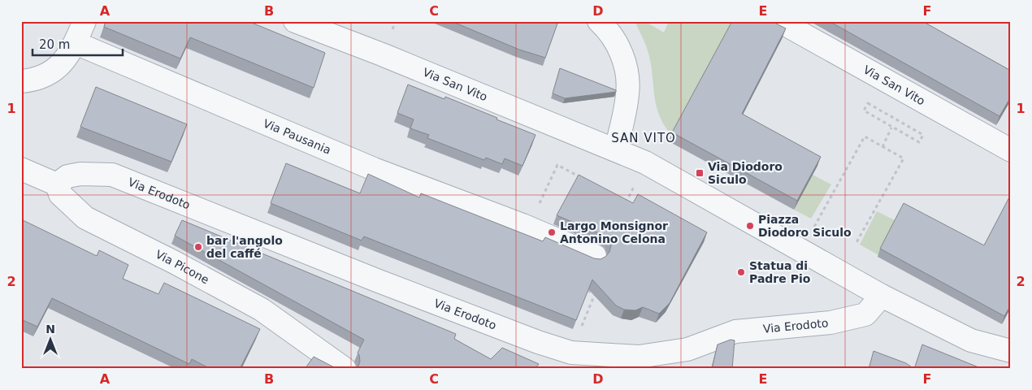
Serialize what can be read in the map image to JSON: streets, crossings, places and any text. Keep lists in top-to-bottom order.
{
  "streets": {
    "street": [
      "Via San Vito",
      "Via Pausania",
      "Via Erodoto",
      "Via Picone"
    ]
  },
  "crossings": [
    ["Via Erodoto", "Via Picone"]
  ],
  "districts": ["SAN VITO"],
  "places": {
    "transit": ["Via Diodoro Siculo"],
    "other": [
      "Piazza Diodoro Siculo",
      "Largo Monsignor Antonino Celona",
      "bar l'angolo del caffé",
      "Statua di Padre Pio"
    ]
  },
  "scale_bar": "20 m",
  "north": "top",
  "grid": {
    "columns": [
      "A",
      "B",
      "C",
      "D",
      "E",
      "F"
    ],
    "rows": ["1", "2"]
  }
}
